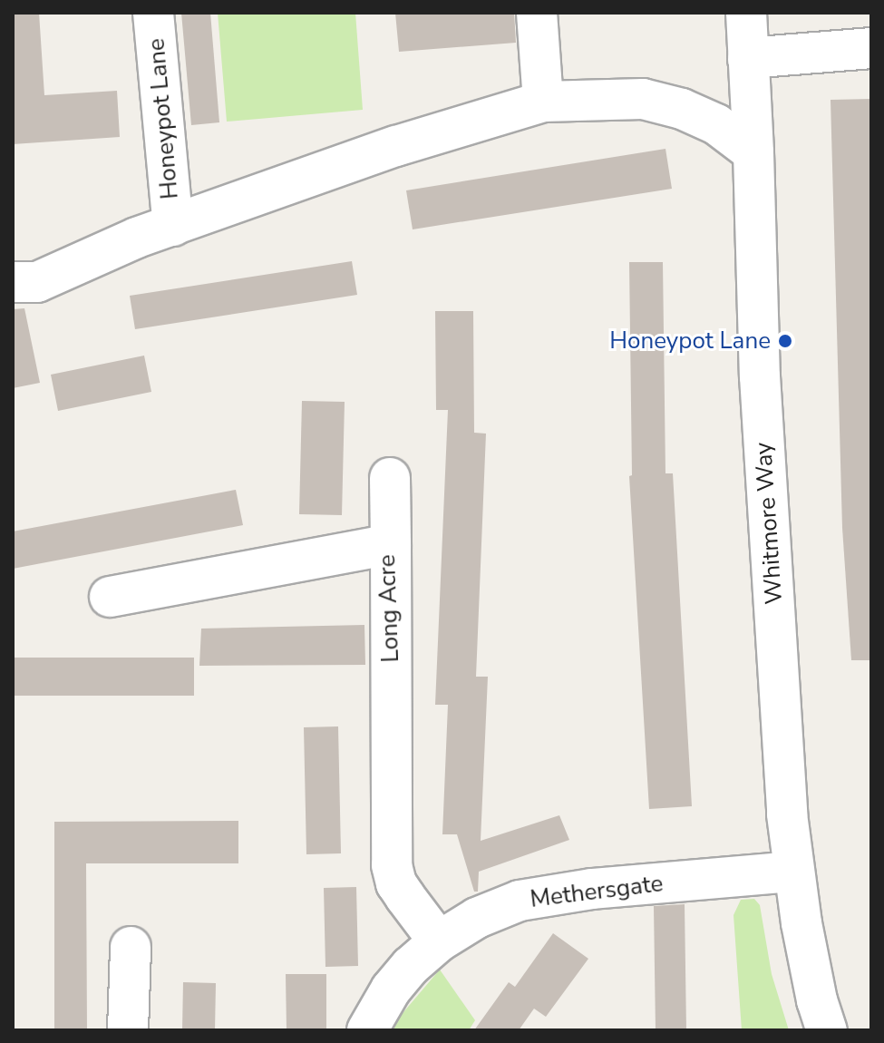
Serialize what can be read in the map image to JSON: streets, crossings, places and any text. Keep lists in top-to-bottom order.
{
  "streets": {
    "street": [
      "Honeypot Lane",
      "Whitmore Way",
      "Long Acre",
      "Methersgate"
    ]
  },
  "crossings": [
    ["Honeypot Lane", "Whitmore Way"],
    ["Whitmore Way", "Methersgate"],
    ["Long Acre", "Methersgate"]
  ],
  "places": ["Honeypot Lane"]
}
